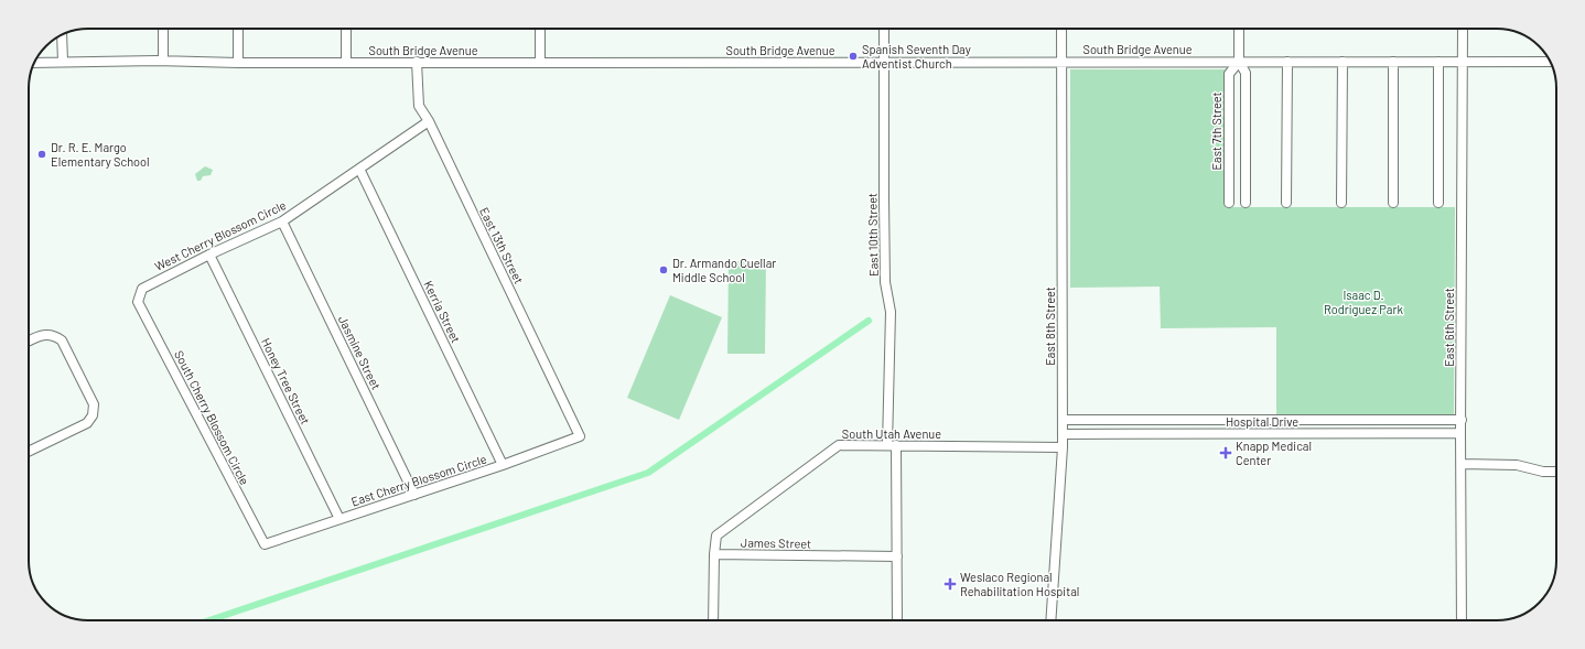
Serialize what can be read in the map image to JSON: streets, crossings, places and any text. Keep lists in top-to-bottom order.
{
  "streets": {
    "street": [
      "South Bridge Avenue",
      "East 7th Street",
      "East 10th Street",
      "West Cherry Blossom Circle",
      "East 13th Street",
      "Kerria Street",
      "East 8th Street",
      "East 6th Street",
      "Jasmine Street",
      "Honey Tree Street",
      "South Cherry Blossom Circle",
      "Hospital Drive",
      "South Utah Avenue",
      "East Cherry Blossom Circle",
      "James Street"
    ]
  },
  "crossings": [
    ["South Bridge Avenue", "East 7th Street"],
    ["South Bridge Avenue", "East 10th Street"],
    ["South Bridge Avenue", "East 13th Street"],
    ["South Bridge Avenue", "East 8th Street"],
    ["South Bridge Avenue", "East 6th Street"],
    ["East 10th Street", "South Utah Avenue"],
    ["East 10th Street", "James Street"],
    ["West Cherry Blossom Circle", "East 13th Street"],
    ["West Cherry Blossom Circle", "Kerria Street"],
    ["West Cherry Blossom Circle", "Jasmine Street"],
    ["West Cherry Blossom Circle", "Honey Tree Street"],
    ["West Cherry Blossom Circle", "South Cherry Blossom Circle"],
    ["East 13th Street", "East Cherry Blossom Circle"],
    ["Kerria Street", "East Cherry Blossom Circle"],
    ["East 8th Street", "Hospital Drive"],
    ["East 8th Street", "South Utah Avenue"],
    ["East 6th Street", "Hospital Drive"],
    ["Jasmine Street", "East Cherry Blossom Circle"],
    ["Honey Tree Street", "East Cherry Blossom Circle"],
    ["South Cherry Blossom Circle", "East Cherry Blossom Circle"],
    ["South Utah Avenue", "James Street"]
  ],
  "parks": ["Isaac D. Rodriguez Park"],
  "places": {
    "other": ["Spanish Seventh Day Adventist Church", "Dr. R. E. Margo Elementary School", "Dr. Armando Cuellar Middle School"],
    "health": ["Knapp Medical Center", "Weslaco Regional Rehabilitation Hospital"]
  }
}
